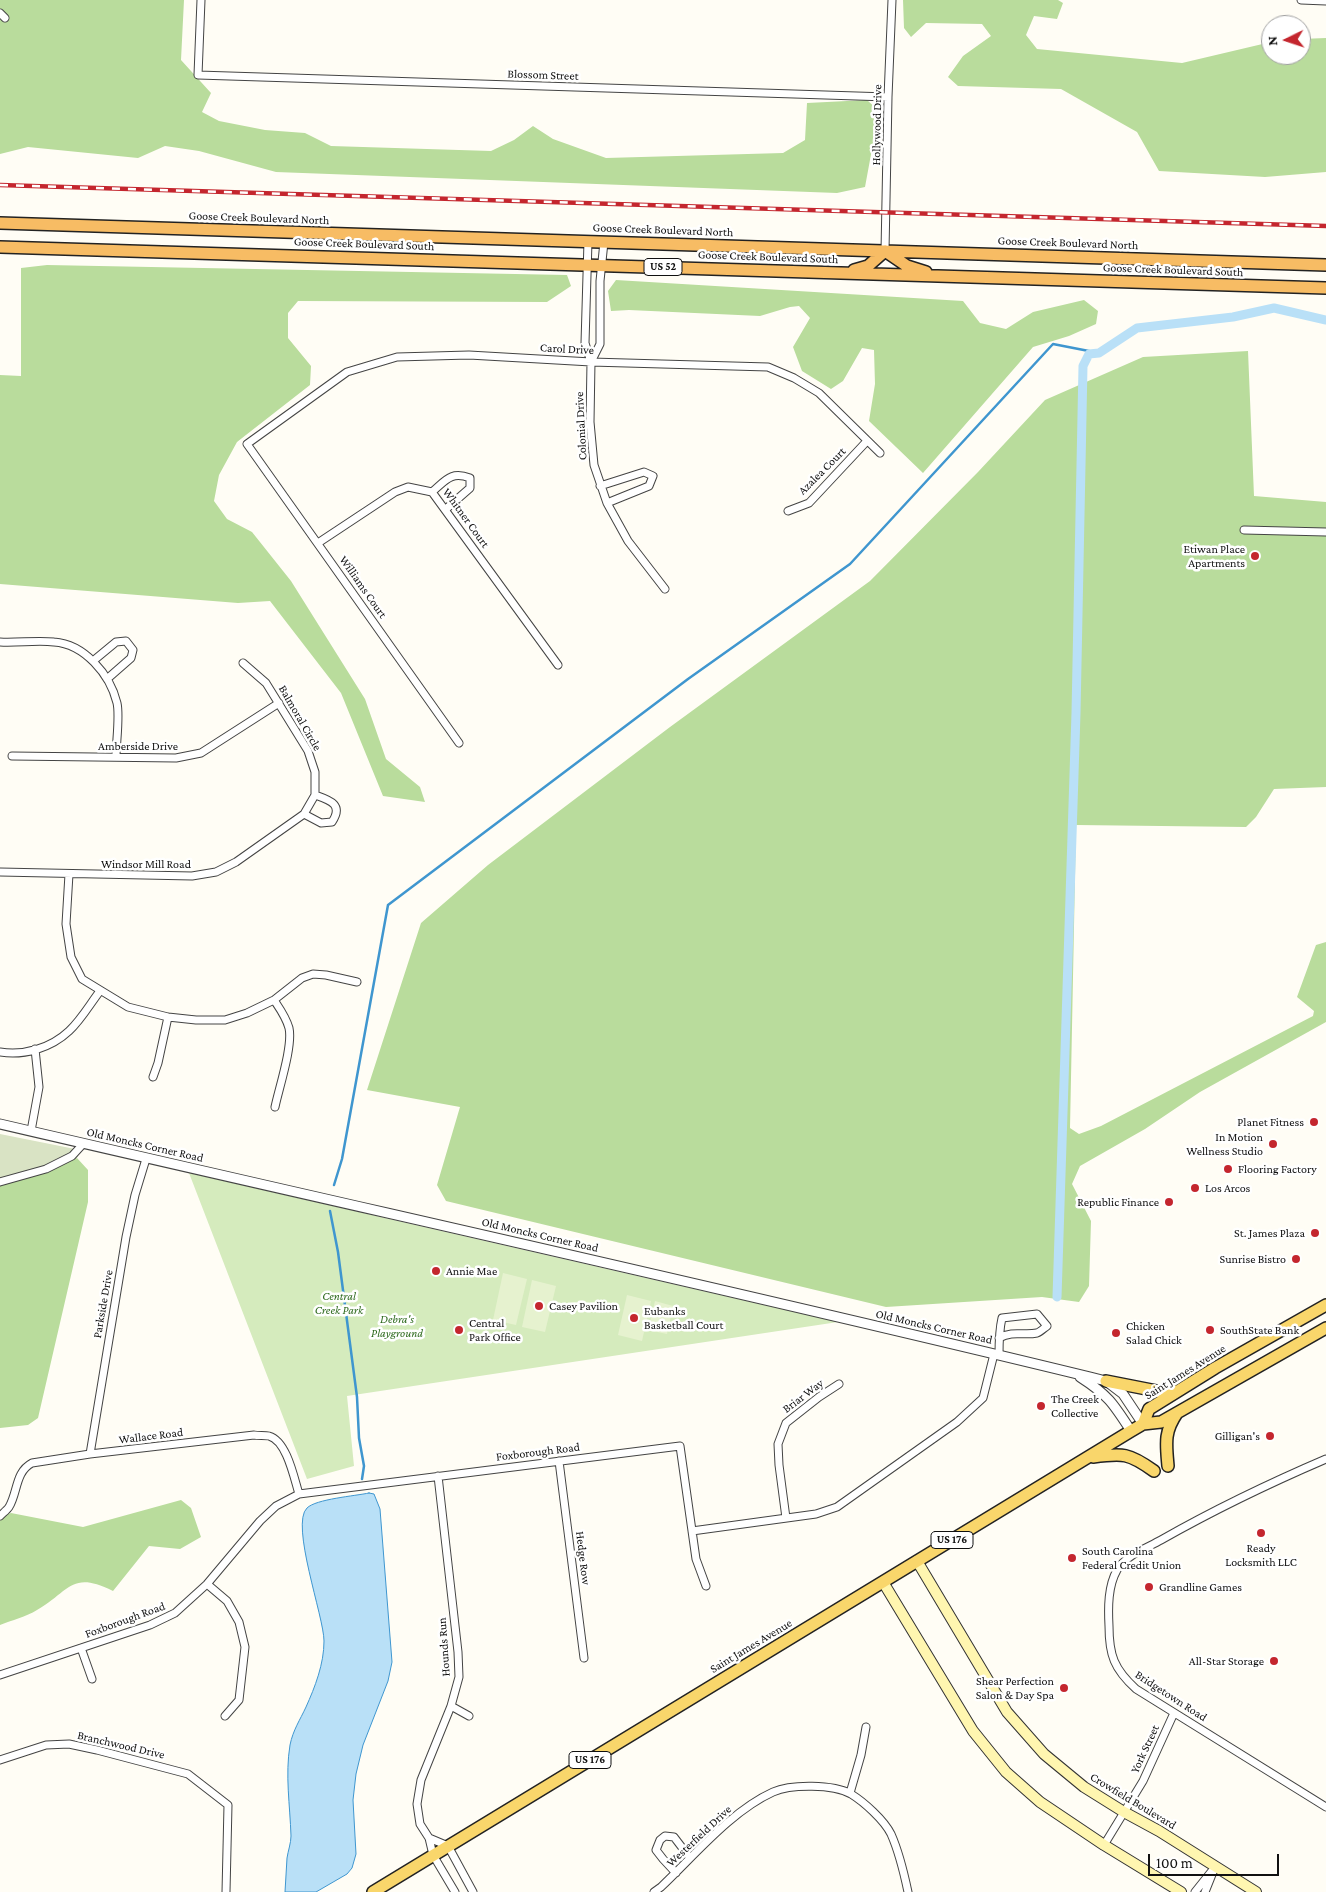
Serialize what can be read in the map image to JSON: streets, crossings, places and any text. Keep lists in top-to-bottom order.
{
  "streets": {
    "highway": ["Goose Creek Boulevard North", "Goose Creek Boulevard South", "US 52"],
    "main road": ["Saint James Avenue", "US 176", "Crowfield Boulevard"],
    "street": [
      "Blossom Street",
      "Hollywood Drive",
      "Carol Drive",
      "Colonial Drive",
      "Azalea Court",
      "Whitner Court",
      "Williams Court",
      "Balmoral Circle",
      "Amberside Drive",
      "Windsor Mill Road",
      "Old Moncks Corner Road",
      "Parkside Drive",
      "Briar Way",
      "Wallace Road",
      "Foxborough Road",
      "Hedge Row",
      "Hounds Run",
      "Bridgetown Road",
      "Branchwood Drive",
      "York Street",
      "Westerfield Drive"
    ]
  },
  "crossings": [
    ["Blossom Street", "Hollywood Drive"],
    ["Hollywood Drive", "Goose Creek Boulevard North"],
    ["Goose Creek Boulevard North", "Colonial Drive"],
    ["Goose Creek Boulevard South", "Colonial Drive"],
    ["Carol Drive", "Colonial Drive"],
    ["Carol Drive", "Azalea Court"],
    ["Carol Drive", "Williams Court"],
    ["Whitner Court", "Williams Court"],
    ["Balmoral Circle", "Amberside Drive"],
    ["Balmoral Circle", "Windsor Mill Road"],
    ["Old Moncks Corner Road", "Parkside Drive"],
    ["Parkside Drive", "Wallace Road"],
    ["Saint James Avenue", "Hounds Run"],
    ["Saint James Avenue", "Crowfield Boulevard"],
    ["Wallace Road", "Foxborough Road"],
    ["Foxborough Road", "Hedge Row"],
    ["Foxborough Road", "Hounds Run"],
    ["Bridgetown Road", "York Street"],
    ["York Street", "Crowfield Boulevard"]
  ],
  "parks": ["Central Creek Park", "Debra's Playground"],
  "places": [
    "Etiwan Place Apartments",
    "Planet Fitness",
    "In Motion Wellness Studio",
    "Flooring Factory",
    "Los Arcos",
    "Republic Finance",
    "St. James Plaza",
    "Sunrise Bistro",
    "Annie Mae",
    "Casey Pavilion",
    "Eubanks Basketball Court",
    "Central Park Office",
    "SouthState Bank",
    "Chicken Salad Chick",
    "The Creek Collective",
    "Gilligan's",
    "Ready Locksmith LLC",
    "South Carolina Federal Credit Union",
    "Grandline Games",
    "All-Star Storage",
    "Shear Perfection Salon & Day Spa"
  ],
  "scale_bar": "100 m",
  "north": "left"
}
